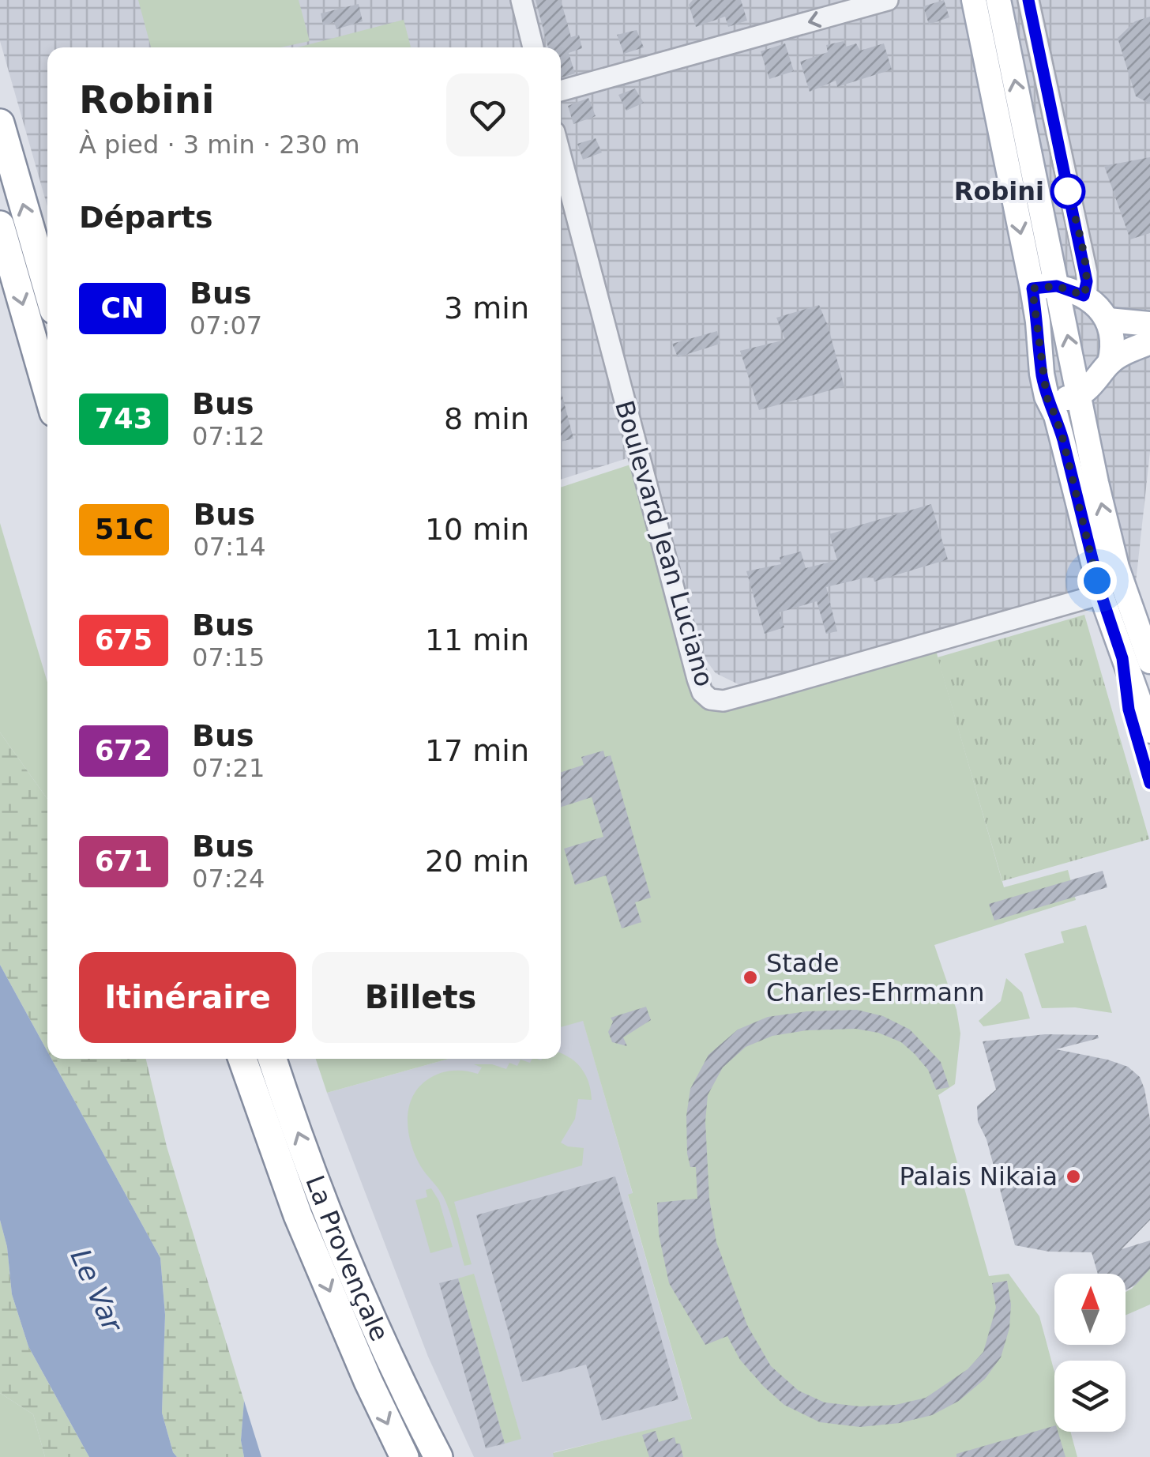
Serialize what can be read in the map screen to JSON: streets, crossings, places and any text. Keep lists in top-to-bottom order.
{
  "streets": {
    "highway": ["La Provençale"],
    "street": ["Boulevard Jean Luciano"]
  },
  "water": ["Le Var"],
  "places": ["Robini", "Stade Charles-Ehrmann", "Palais Nikaia"],
  "lines": ["bus line CN"],
  "north": "top",
  "page": {
    "heading": [
      ["Robini", "À pied · 3 min · 230 m"],
      "Départs"
    ],
    "list": [
      {
        "mark": "CN",
        "name": "Bus",
        "note": "07:07",
        "value": "3 min"
      },
      {
        "mark": "743",
        "name": "Bus",
        "note": "07:12",
        "value": "8 min"
      },
      {
        "mark": "51C",
        "name": "Bus",
        "note": "07:14",
        "value": "10 min"
      },
      {
        "mark": "675",
        "name": "Bus",
        "note": "07:15",
        "value": "11 min"
      },
      {
        "mark": "672",
        "name": "Bus",
        "note": "07:21",
        "value": "17 min"
      },
      {
        "mark": "671",
        "name": "Bus",
        "note": "07:24",
        "value": "20 min"
      }
    ],
    "buttons": ["Itinéraire", "Billets"]
  }
}
